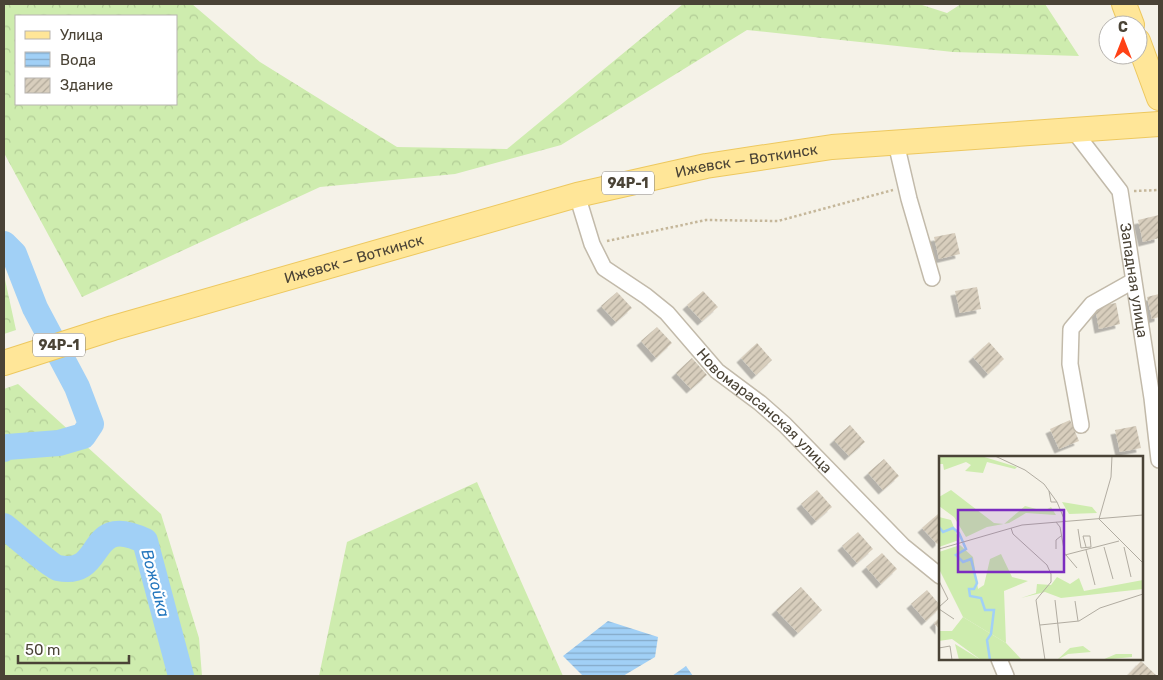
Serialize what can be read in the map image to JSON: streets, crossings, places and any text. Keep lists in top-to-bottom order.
{
  "streets": {
    "main road": ["Ижевск — Воткинск", "94Р-1"],
    "street": ["Западная улица", "Новомарасанская улица"]
  },
  "crossings": [
    ["Ижевск — Воткинск", "Новомарасанская улица"]
  ],
  "water": ["Вожойка"],
  "legend": ["Улица", "Вода", "Здание"],
  "scale_bar": "50 m",
  "north": "top"
}
